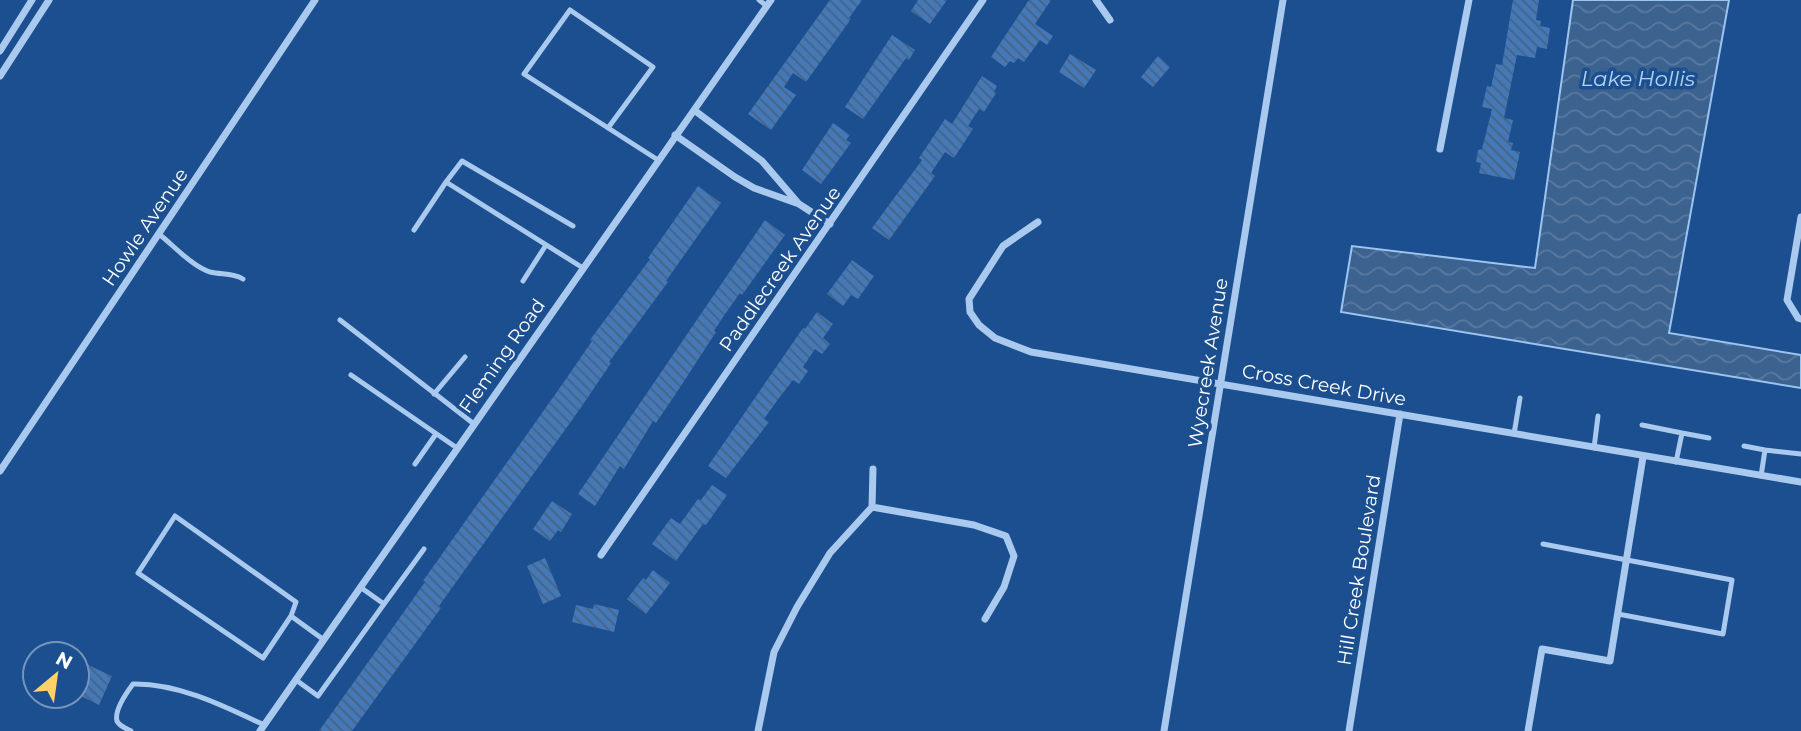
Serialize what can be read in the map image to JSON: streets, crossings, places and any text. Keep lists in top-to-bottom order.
{
  "streets": {
    "street": [
      "Howle Avenue",
      "Paddlecreek Avenue",
      "Fleming Road",
      "Wyecreek Avenue",
      "Cross Creek Drive",
      "Hill Creek Boulevard"
    ]
  },
  "crossings": [
    ["Wyecreek Avenue", "Cross Creek Drive"],
    ["Cross Creek Drive", "Hill Creek Boulevard"]
  ],
  "water": ["Lake Hollis"],
  "north": "top right"
}
